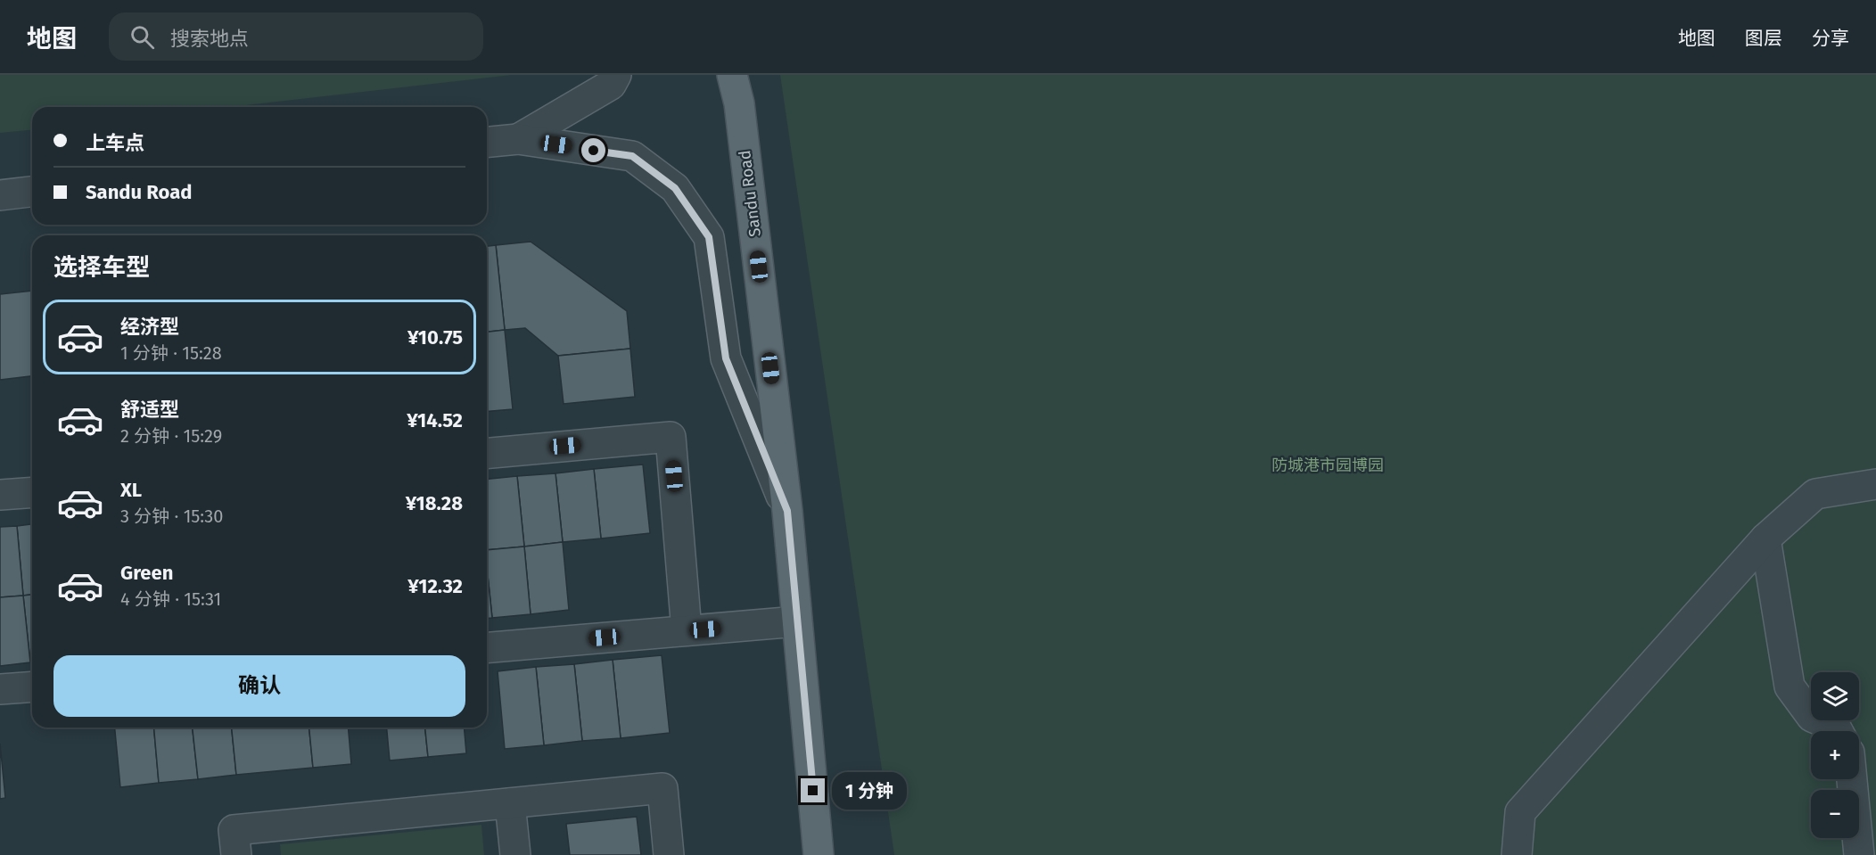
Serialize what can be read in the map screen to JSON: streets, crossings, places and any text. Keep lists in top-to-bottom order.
{
  "streets": {
    "main road": ["Sandu Road"]
  },
  "parks": ["防城港市园博园"],
  "page": {
    "header": "地图",
    "search": "搜索地点",
    "nav": ["地图", "图层", "分享"],
    "banner": ["上车点", "Sandu Road"],
    "heading": "选择车型",
    "list": [
      {
        "name": "经济型",
        "note": "1 分钟 · 15:28",
        "value": "¥10.75"
      },
      {
        "name": "舒适型",
        "note": "2 分钟 · 15:29",
        "value": "¥14.52"
      },
      {
        "name": "XL",
        "note": "3 分钟 · 15:30",
        "value": "¥18.28"
      },
      {
        "name": "Green",
        "note": "4 分钟 · 15:31",
        "value": "¥12.32"
      }
    ],
    "buttons": "确认",
    "map_buttons": ["+", "−"],
    "bubble": "1 分钟"
  }
}
